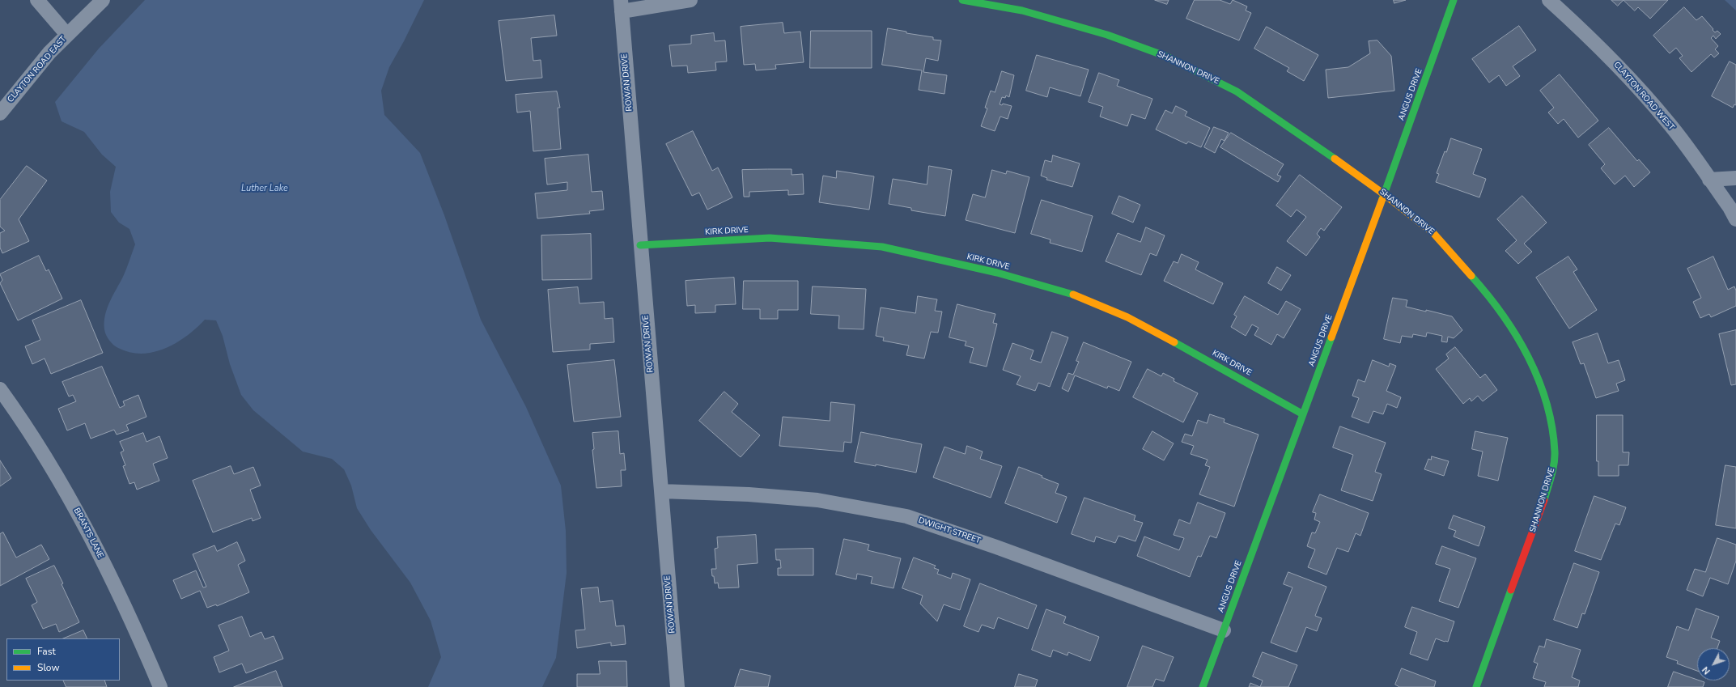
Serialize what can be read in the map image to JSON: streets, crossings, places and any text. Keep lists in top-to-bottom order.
{
  "streets": {
    "street": [
      "SHANNON DRIVE",
      "CLAYTON ROAD EAST",
      "ROWAN DRIVE",
      "ANGUS DRIVE",
      "CLAYTON ROAD WEST",
      "KIRK DRIVE",
      "DWIGHT STREET",
      "BRANTS LANE"
    ]
  },
  "crossings": [
    ["SHANNON DRIVE", "ANGUS DRIVE"],
    ["ROWAN DRIVE", "KIRK DRIVE"],
    ["ROWAN DRIVE", "DWIGHT STREET"],
    ["ANGUS DRIVE", "KIRK DRIVE"],
    ["ANGUS DRIVE", "DWIGHT STREET"]
  ],
  "water": ["Luther Lake"],
  "legend": ["Fast", "Slow"],
  "north": "bottom left"
}
